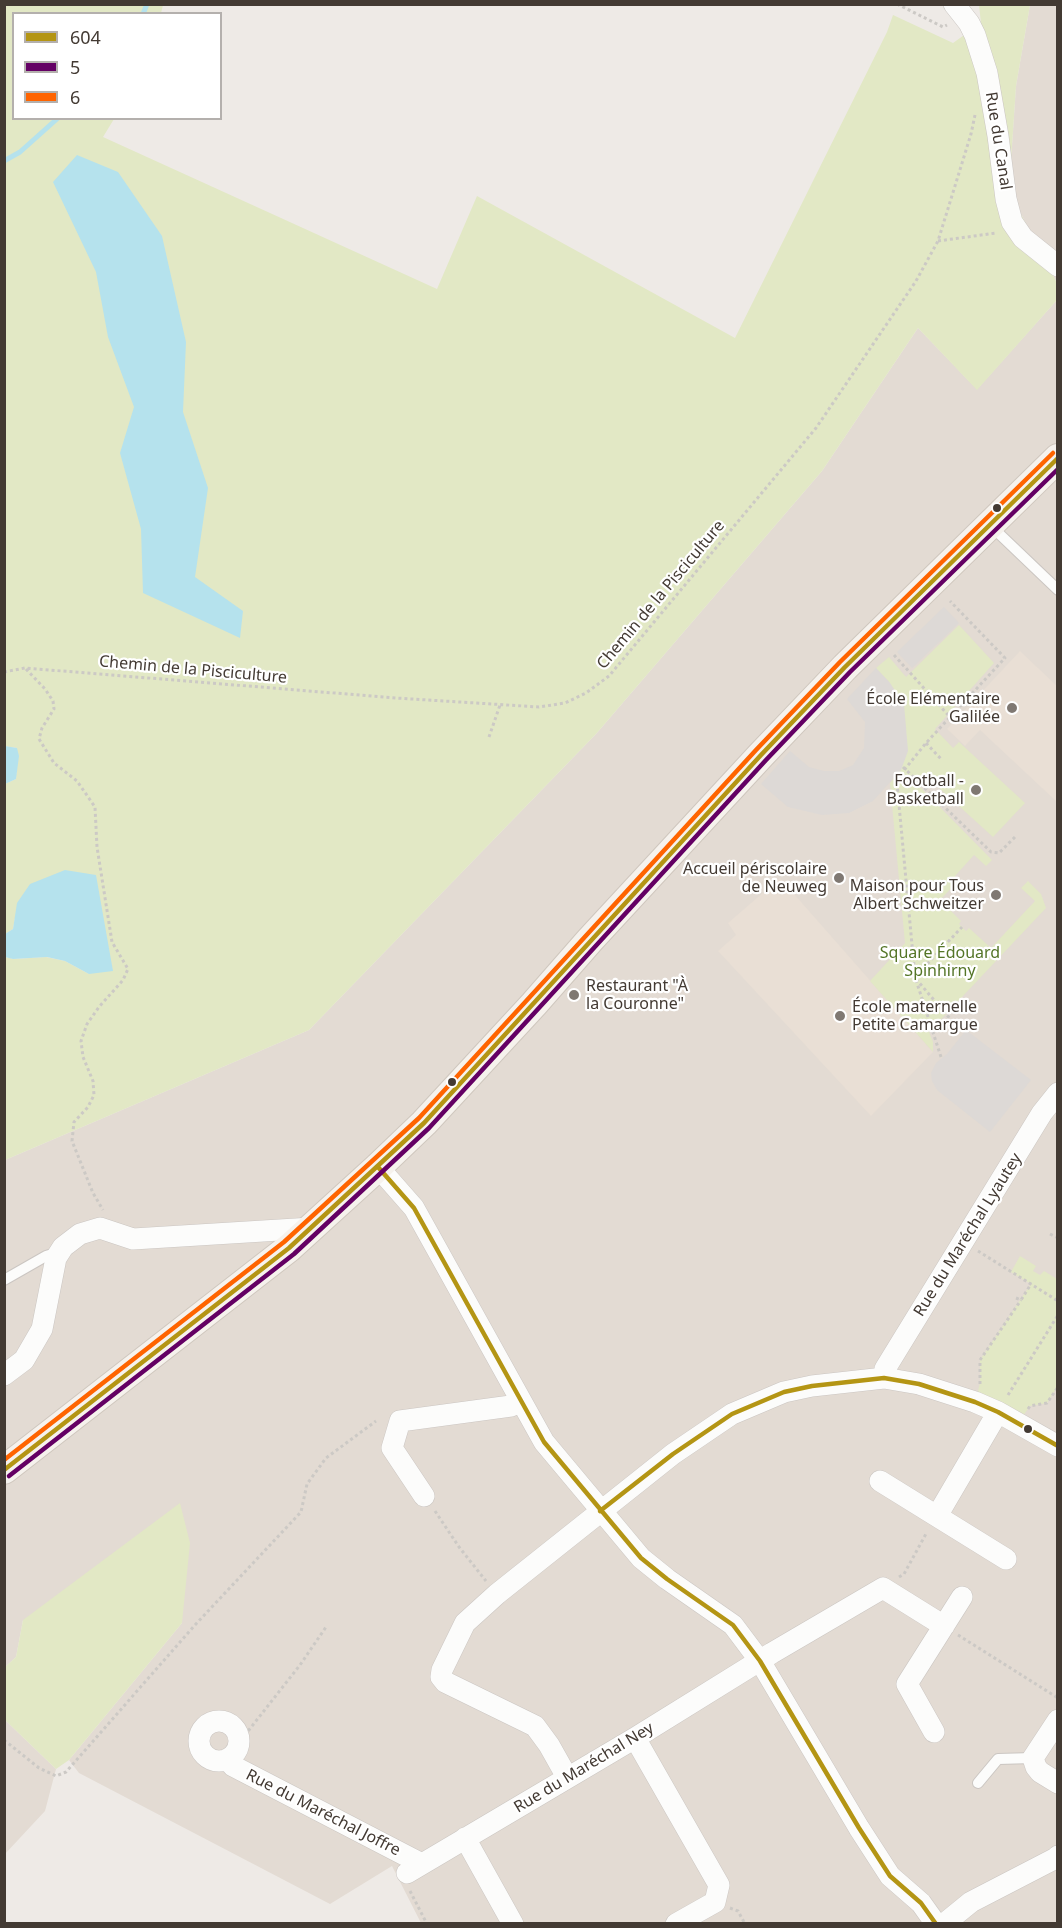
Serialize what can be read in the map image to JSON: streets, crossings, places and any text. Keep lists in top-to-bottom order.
{
  "streets": {
    "street": [
      "Rue du Canal",
      "Rue du Maréchal Lyautey",
      "Rue du Maréchal Ney",
      "Rue du Maréchal Joffre"
    ],
    "path": ["Chemin de la Pisciculture"]
  },
  "crossings": [
    ["Rue du Maréchal Ney", "Rue du Maréchal Joffre"]
  ],
  "parks": ["Square Édouard Spinhirny"],
  "places": [
    "École Elémentaire Galilée",
    "Football - Basketball",
    "Accueil périscolaire de Neuweg",
    "Maison pour Tous Albert Schweitzer",
    "Restaurant \"À la Couronne\"",
    "École maternelle Petite Camargue"
  ],
  "lines": ["transit line 6", "transit line 604", "transit line 5"],
  "legend": ["604", "5", "6"]
}
